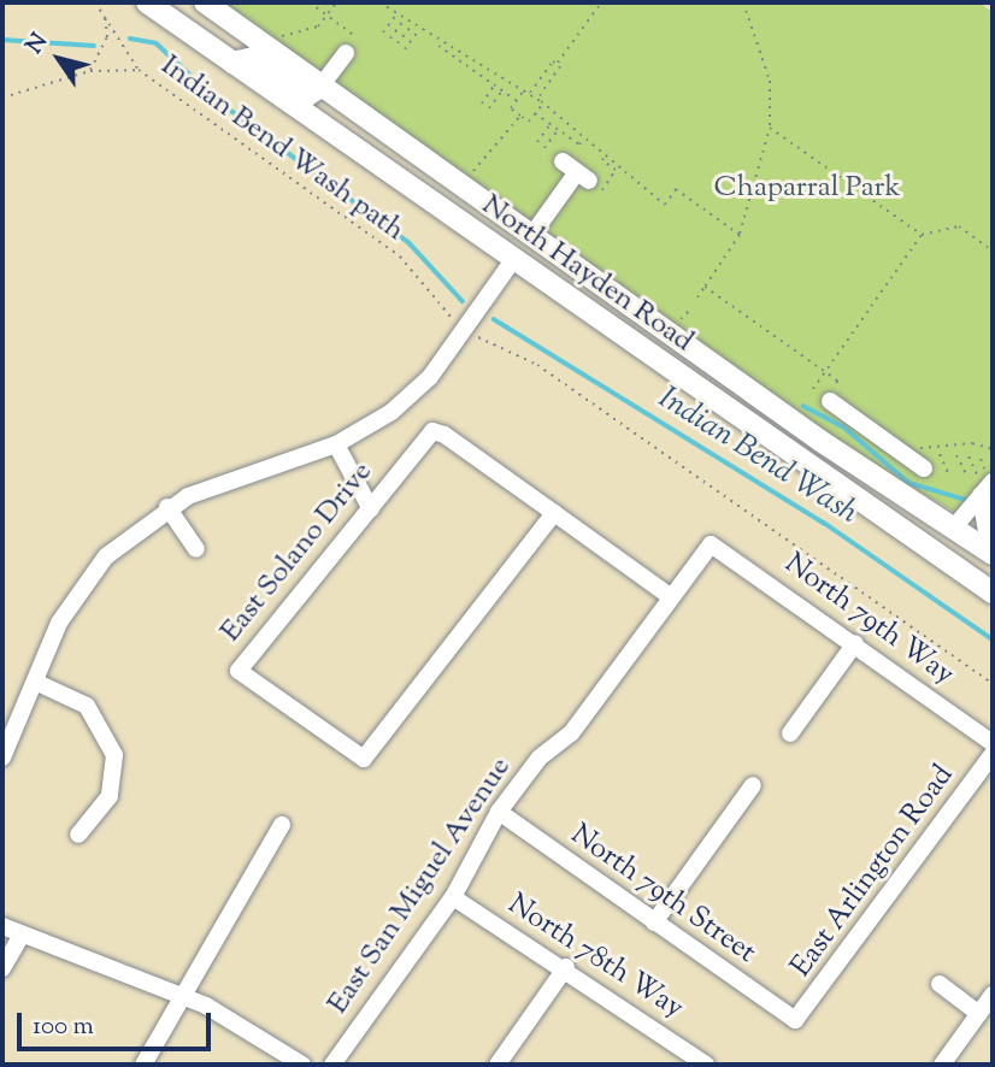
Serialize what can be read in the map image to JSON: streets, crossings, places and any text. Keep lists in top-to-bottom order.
{
  "streets": {
    "main road": ["North Hayden Road"],
    "street": [
      "East Solano Drive",
      "North 79th Way",
      "East Arlington Road",
      "East San Miguel Avenue",
      "North 79th Street",
      "North 78th Way"
    ],
    "path": ["Indian Bend Wash path"]
  },
  "crossings": [
    ["North 79th Way", "East San Miguel Avenue"],
    ["East Arlington Road", "North 79th Street"],
    ["East San Miguel Avenue", "North 79th Street"],
    ["East San Miguel Avenue", "North 78th Way"]
  ],
  "water": ["Indian Bend Wash"],
  "parks": ["Chaparral Park"],
  "scale_bar": "100 m",
  "north": "top left"
}
